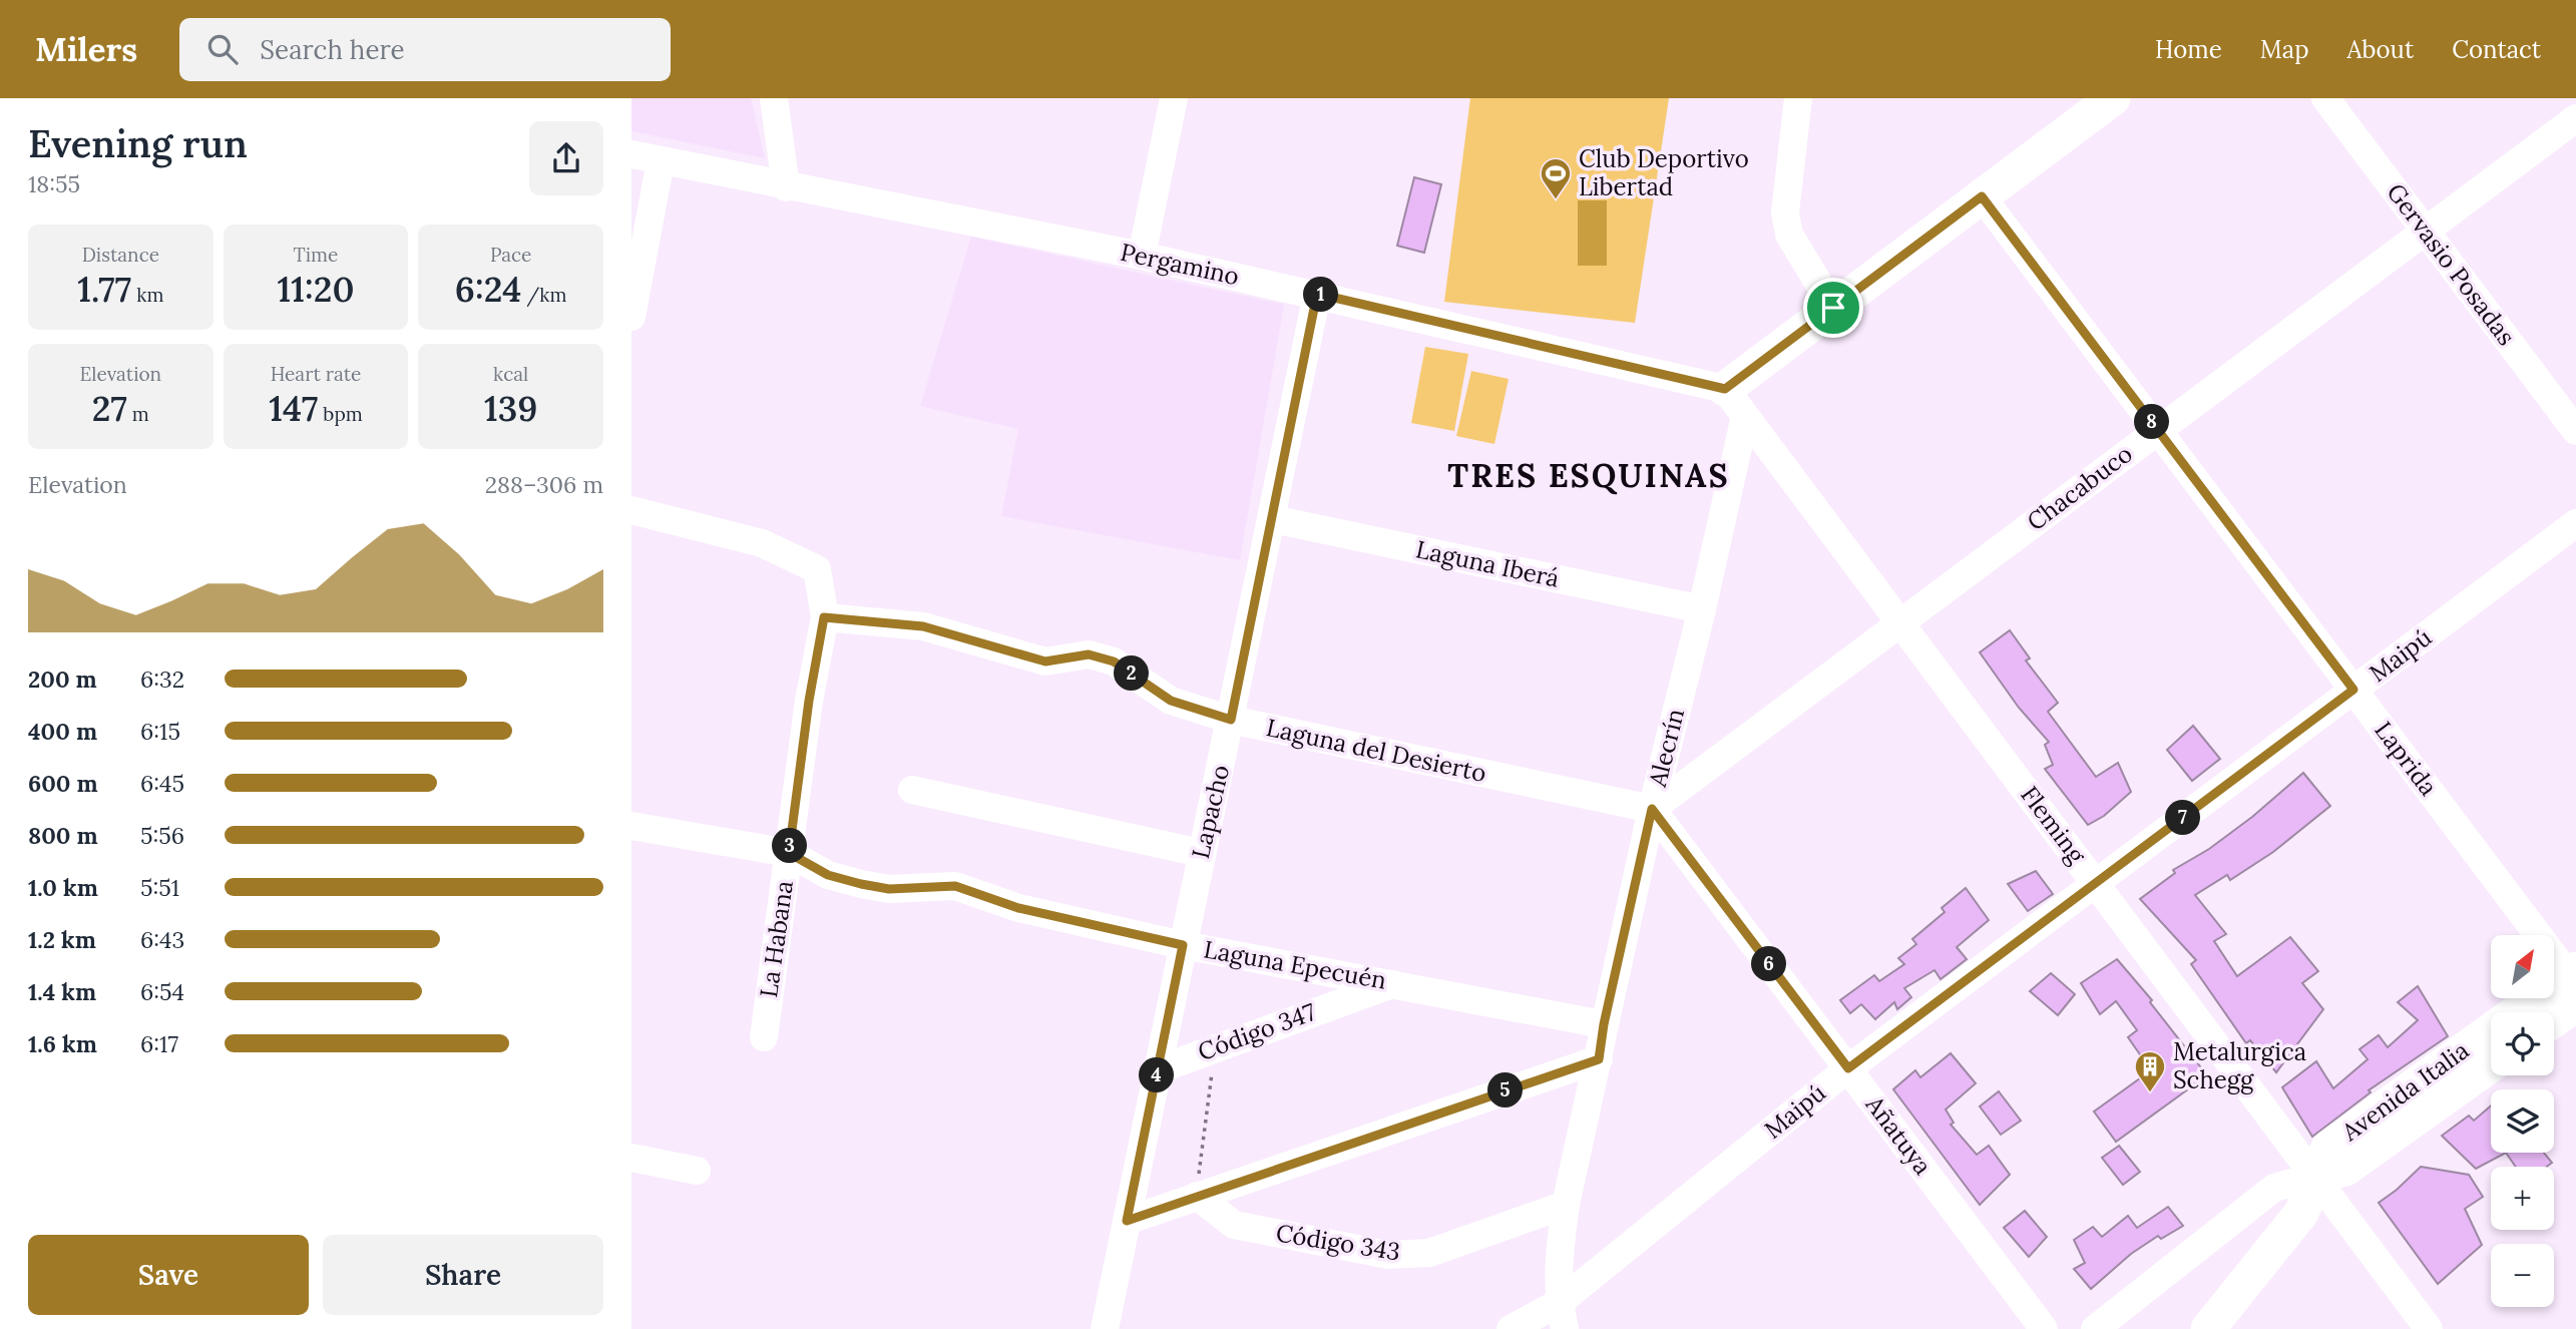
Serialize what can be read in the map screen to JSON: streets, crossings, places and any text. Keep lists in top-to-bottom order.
{
  "streets": {
    "main road": ["Avenida Italia"],
    "street": [
      "Pergamino",
      "Gervasio Posadas",
      "Chacabuco",
      "Laguna Iberá",
      "Maipú",
      "Alecrín",
      "Laguna del Desierto",
      "Laprida",
      "Lapacho",
      "Fleming",
      "La Habana",
      "Laguna Epecuén",
      "Código 347",
      "Añatuya",
      "Código 343"
    ]
  },
  "crossings": [
    ["Pergamino", "Alecrín"],
    ["Pergamino", "Lapacho"],
    ["Pergamino", "Fleming"],
    ["Gervasio Posadas", "Chacabuco"],
    ["Chacabuco", "Alecrín"],
    ["Chacabuco", "Laguna del Desierto"],
    ["Chacabuco", "Laprida"],
    ["Chacabuco", "Fleming"],
    ["Chacabuco", "Añatuya"],
    ["Laguna Iberá", "Alecrín"],
    ["Laguna Iberá", "Lapacho"],
    ["Maipú", "Alecrín"],
    ["Maipú", "Laprida"],
    ["Maipú", "Fleming"],
    ["Maipú", "Añatuya"],
    ["Alecrín", "Laguna del Desierto"],
    ["Alecrín", "Fleming"],
    ["Alecrín", "Laguna Epecuén"],
    ["Alecrín", "Añatuya"],
    ["Alecrín", "Código 343"],
    ["Laguna del Desierto", "Lapacho"],
    ["Laguna del Desierto", "La Habana"],
    ["Laguna del Desierto", "Añatuya"],
    ["Laprida", "Avenida Italia"],
    ["Lapacho", "Laguna Epecuén"],
    ["Lapacho", "Código 347"],
    ["Fleming", "Avenida Italia"],
    ["La Habana", "Laguna Epecuén"],
    ["Laguna Epecuén", "Código 347"]
  ],
  "districts": ["TRES ESQUINAS"],
  "places": {
    "sports": ["Club Deportivo Libertad"],
    "building": ["Metalurgica Schegg"]
  },
  "north": "top right",
  "page": {
    "header": "Milers",
    "search": "Search here",
    "nav": [
      "Home",
      "Map",
      "About",
      "Contact"
    ],
    "heading": ["Evening run", "18:55"],
    "stats": [
      ["Distance", "1.77 km"],
      ["Time", "11:20"],
      ["Pace", "6:24 /km"],
      ["Elevation", "27 m"],
      ["Heart rate", "147 bpm"],
      ["kcal", "139"]
    ],
    "pins": [
      "1",
      "8",
      "2",
      "7",
      "3",
      "6",
      "4",
      "5"
    ],
    "chart": ["Elevation", "288–306 m"],
    "list": [
      {
        "name": "200 m",
        "note": "6:32"
      },
      {
        "name": "400 m",
        "note": "6:15"
      },
      {
        "name": "600 m",
        "note": "6:45"
      },
      {
        "name": "800 m",
        "note": "5:56"
      },
      {
        "name": "1.0 km",
        "note": "5:51"
      },
      {
        "name": "1.2 km",
        "note": "6:43"
      },
      {
        "name": "1.4 km",
        "note": "6:54"
      },
      {
        "name": "1.6 km",
        "note": "6:17"
      }
    ],
    "map_buttons": ["+", "−"],
    "buttons": ["Save", "Share"]
  }
}
